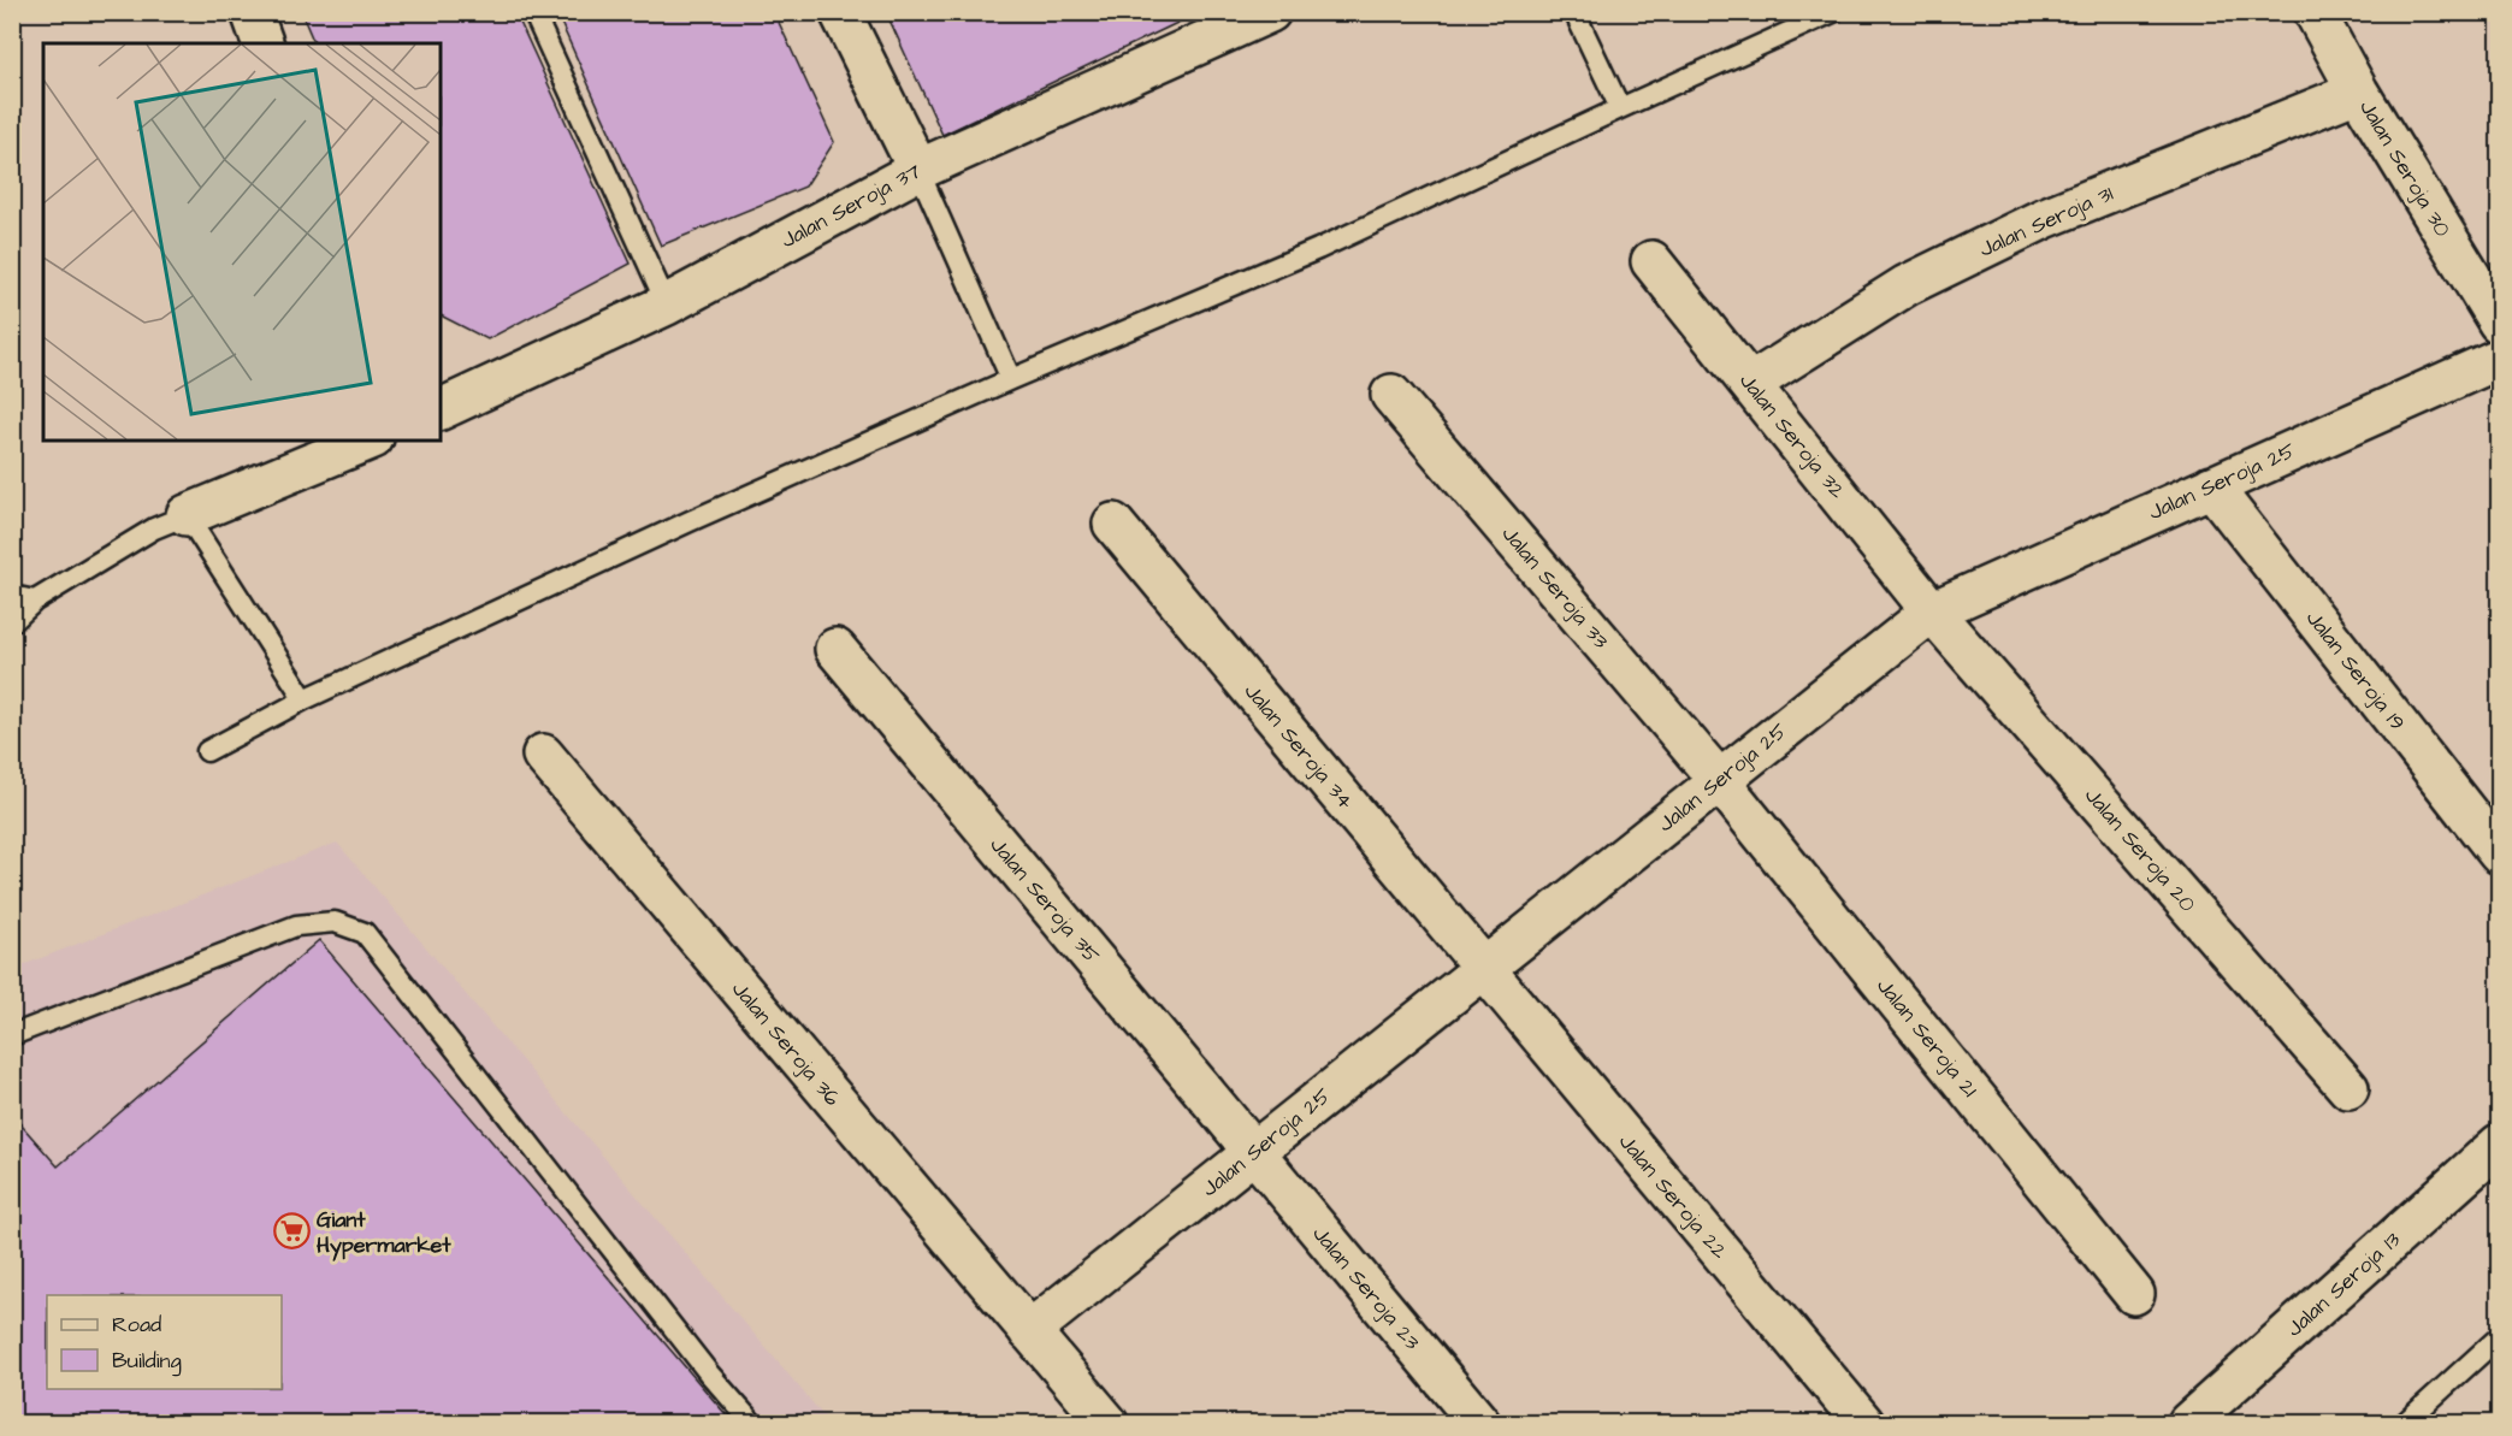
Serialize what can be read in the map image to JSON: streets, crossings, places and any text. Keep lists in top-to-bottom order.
{
  "streets": {
    "street": [
      "Jalan Seroja 30",
      "Jalan Seroja 37",
      "Jalan Seroja 31",
      "Jalan Seroja 32",
      "Jalan Seroja 25",
      "Jalan Seroja 33",
      "Jalan Seroja 19",
      "Jalan Seroja 34",
      "Jalan Seroja 20",
      "Jalan Seroja 35",
      "Jalan Seroja 21",
      "Jalan Seroja 36",
      "Jalan Seroja 22",
      "Jalan Seroja 13",
      "Jalan Seroja 23"
    ]
  },
  "crossings": [
    ["Jalan Seroja 30", "Jalan Seroja 31"],
    ["Jalan Seroja 31", "Jalan Seroja 32"],
    ["Jalan Seroja 32", "Jalan Seroja 25"],
    ["Jalan Seroja 32", "Jalan Seroja 20"],
    ["Jalan Seroja 25", "Jalan Seroja 33"],
    ["Jalan Seroja 25", "Jalan Seroja 19"],
    ["Jalan Seroja 25", "Jalan Seroja 34"],
    ["Jalan Seroja 25", "Jalan Seroja 20"],
    ["Jalan Seroja 25", "Jalan Seroja 35"],
    ["Jalan Seroja 25", "Jalan Seroja 21"],
    ["Jalan Seroja 25", "Jalan Seroja 36"],
    ["Jalan Seroja 25", "Jalan Seroja 22"],
    ["Jalan Seroja 25", "Jalan Seroja 23"],
    ["Jalan Seroja 33", "Jalan Seroja 21"],
    ["Jalan Seroja 34", "Jalan Seroja 22"],
    ["Jalan Seroja 35", "Jalan Seroja 23"]
  ],
  "places": {
    "supermarket": ["Giant Hypermarket"]
  },
  "legend": ["Road", "Building"]
}
